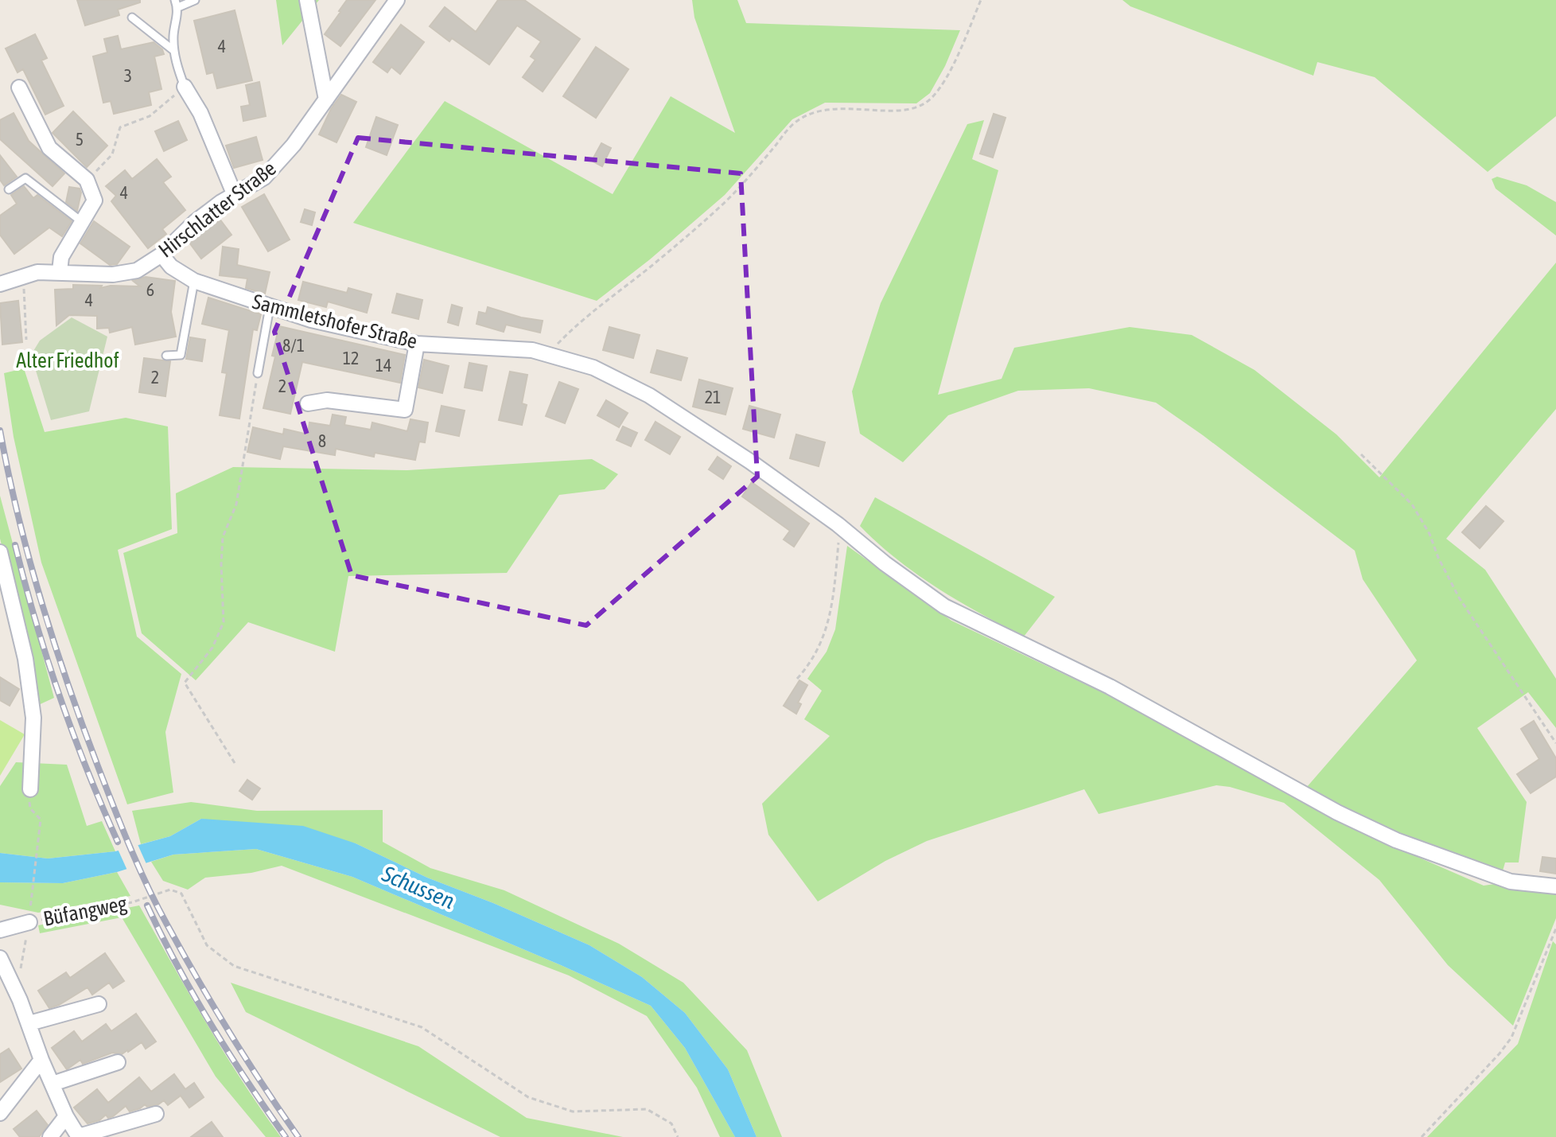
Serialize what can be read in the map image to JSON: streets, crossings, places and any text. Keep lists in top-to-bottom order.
{
  "streets": {
    "street": ["Hirschlatter Straße", "Sammletshofer Straße", "Büfangweg"]
  },
  "crossings": [
    ["Hirschlatter Straße", "Sammletshofer Straße"]
  ],
  "water": ["Schussen"],
  "parks": ["Alter Friedhof"],
  "house_numbers": [
    "4",
    "3",
    "5",
    "4",
    "6",
    "4",
    "8/1",
    "12",
    "14",
    "2",
    "2",
    "21",
    "8"
  ]
}
